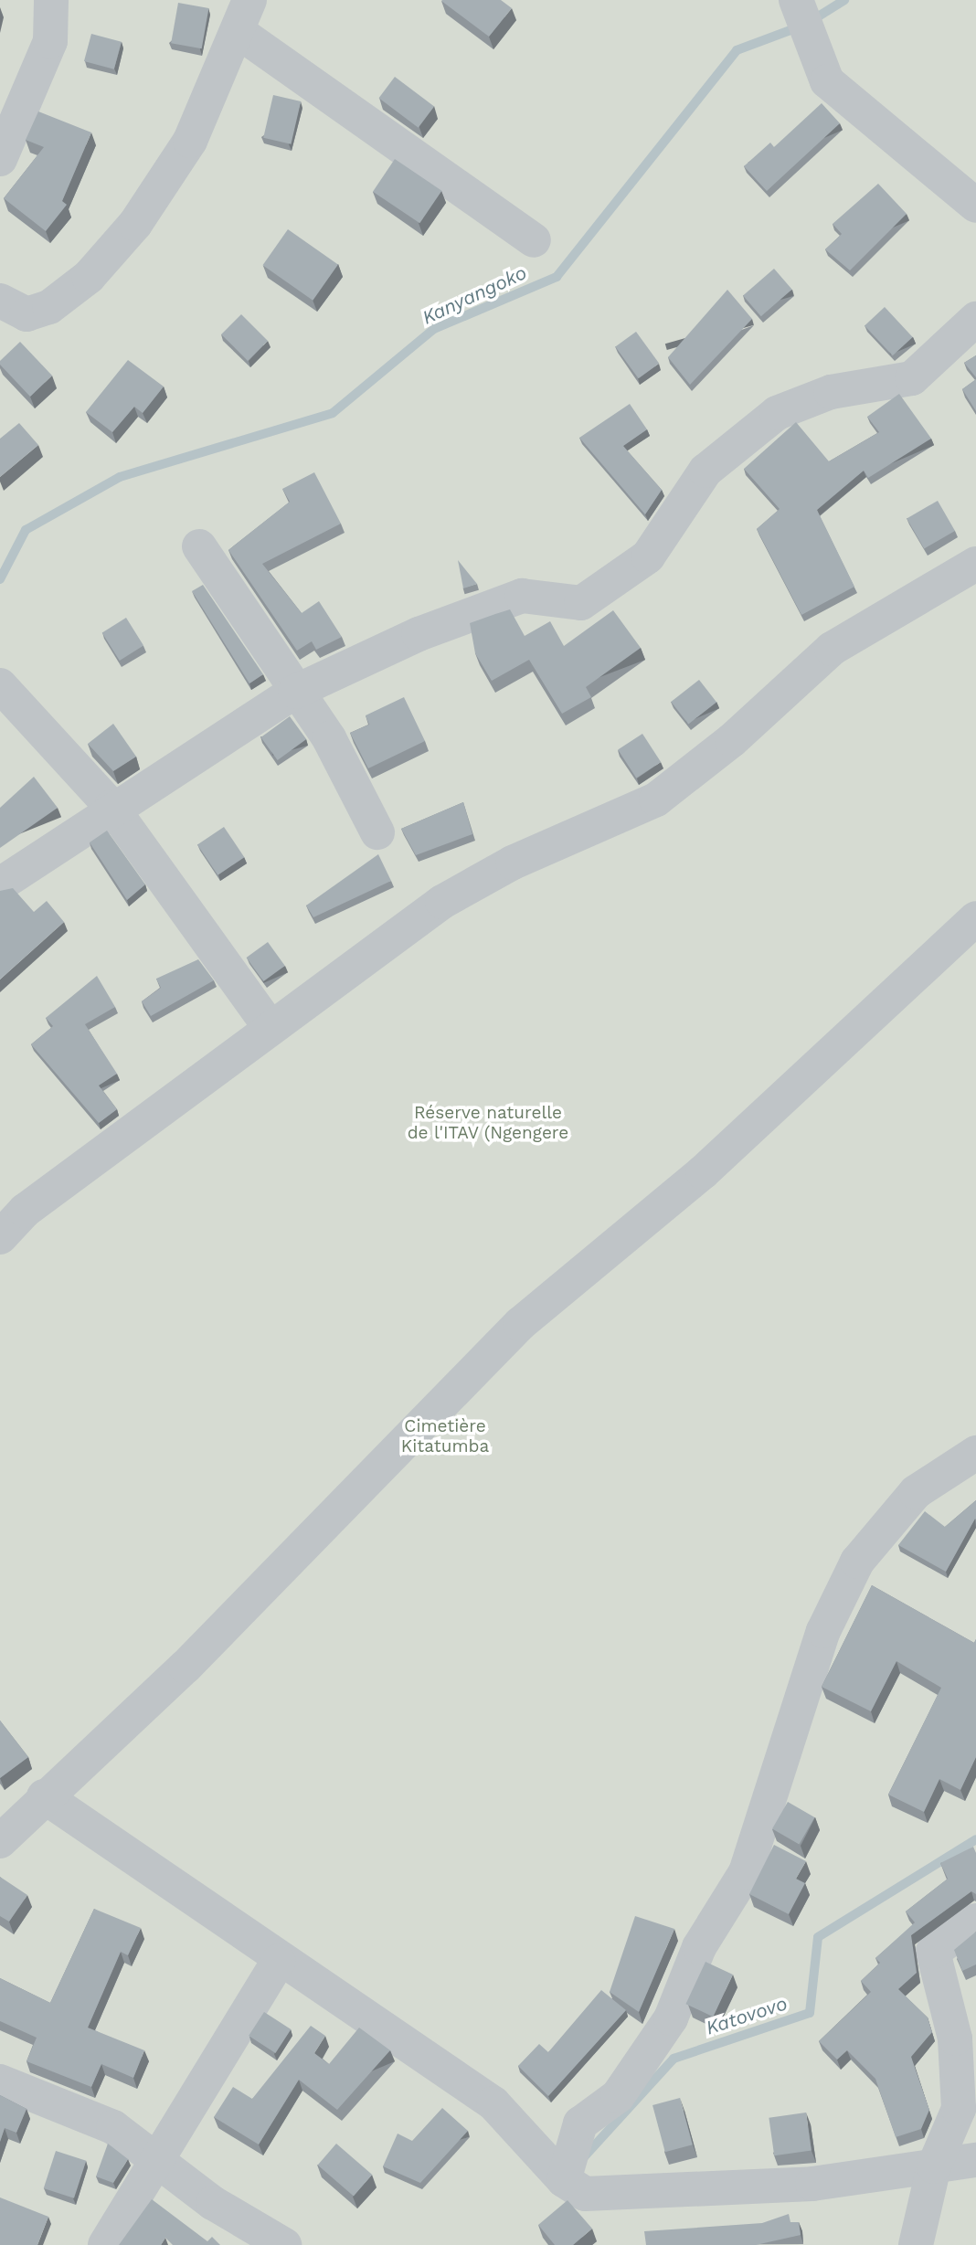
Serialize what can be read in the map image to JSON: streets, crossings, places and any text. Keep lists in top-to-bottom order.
{
  "water": ["Kanyangoko", "Katovovo"],
  "parks": ["Réserve naturelle de l'ITAV (Ngengere", "Cimetière Kitatumba"]
}
